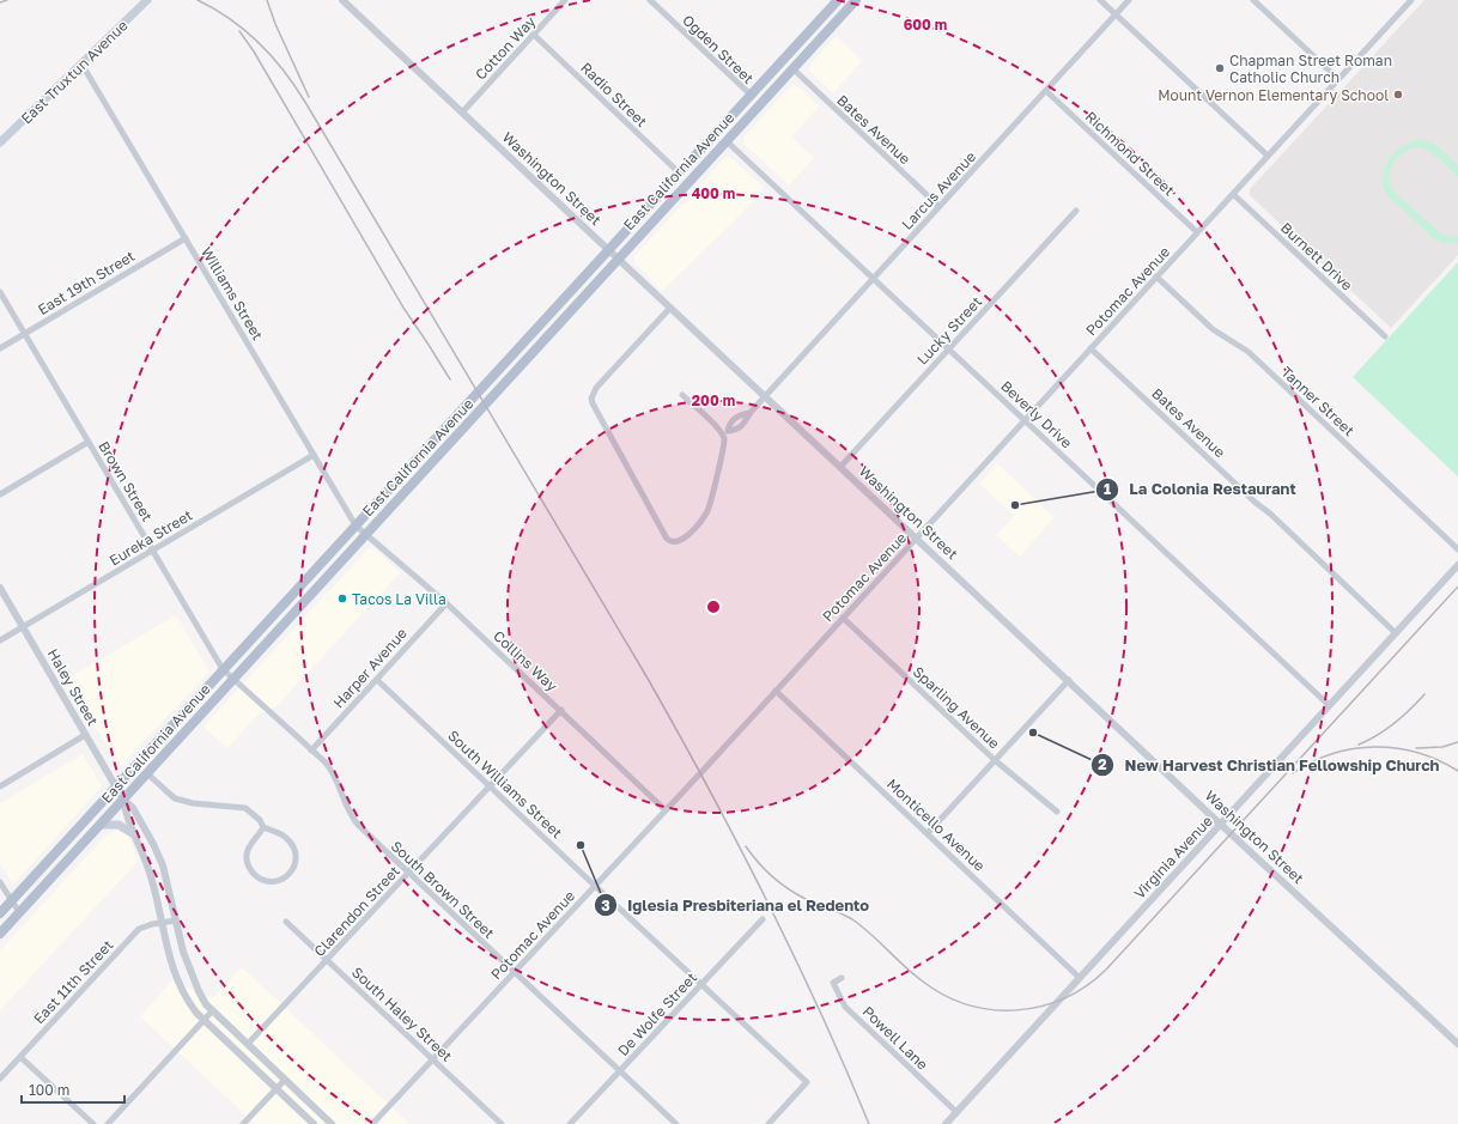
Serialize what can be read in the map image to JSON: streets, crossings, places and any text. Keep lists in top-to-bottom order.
{
  "streets": {
    "main road": ["East Truxtun Avenue", "East California Avenue"],
    "street": [
      "Cotton Way",
      "Ogden Street",
      "Radio Street",
      "Bates Avenue",
      "Richmond Street",
      "Washington Street",
      "Larcus Avenue",
      "Burnett Drive",
      "East 19th Street",
      "Potomac Avenue",
      "Williams Street",
      "Lucky Street",
      "Tanner Street",
      "Beverly Drive",
      "Brown Street",
      "Eureka Street",
      "Collins Way",
      "Harper Avenue",
      "Haley Street",
      "Sparling Avenue",
      "South Williams Street",
      "Monticello Avenue",
      "Virginia Avenue",
      "South Brown Street",
      "Clarendon Street",
      "East 11th Street",
      "South Haley Street",
      "De Wolfe Street",
      "Powell Lane"
    ]
  },
  "crossings": [
    ["Cotton Way", "Radio Street"],
    ["Cotton Way", "Washington Street"],
    ["Ogden Street", "East California Avenue"],
    ["East Truxtun Avenue", "Williams Street"],
    ["Radio Street", "East California Avenue"],
    ["Bates Avenue", "East California Avenue"],
    ["Bates Avenue", "Larcus Avenue"],
    ["Bates Avenue", "Potomac Avenue"],
    ["Bates Avenue", "Virginia Avenue"],
    ["Richmond Street", "Larcus Avenue"],
    ["Richmond Street", "Potomac Avenue"],
    ["East California Avenue", "Washington Street"],
    ["East California Avenue", "Williams Street"],
    ["East California Avenue", "Beverly Drive"],
    ["East California Avenue", "Brown Street"],
    ["East California Avenue", "Collins Way"],
    ["East California Avenue", "Haley Street"],
    ["East California Avenue", "South Brown Street"],
    ["Washington Street", "Larcus Avenue"],
    ["Washington Street", "Potomac Avenue"],
    ["Washington Street", "Lucky Street"],
    ["Washington Street", "Virginia Avenue"],
    ["Larcus Avenue", "Beverly Drive"],
    ["Burnett Drive", "Potomac Avenue"],
    ["East 19th Street", "Williams Street"],
    ["East 19th Street", "Brown Street"],
    ["Potomac Avenue", "Tanner Street"],
    ["Potomac Avenue", "Beverly Drive"],
    ["Potomac Avenue", "Collins Way"],
    ["Potomac Avenue", "Sparling Avenue"],
    ["Potomac Avenue", "South Williams Street"],
    ["Potomac Avenue", "Monticello Avenue"],
    ["Potomac Avenue", "South Brown Street"],
    ["Potomac Avenue", "South Haley Street"],
    ["Williams Street", "Eureka Street"],
    ["Williams Street", "Collins Way"],
    ["Lucky Street", "Beverly Drive"],
    ["Beverly Drive", "Virginia Avenue"],
    ["Brown Street", "Eureka Street"],
    ["Brown Street", "South Brown Street"],
    ["Eureka Street", "Haley Street"],
    ["Collins Way", "Harper Avenue"],
    ["Collins Way", "Clarendon Street"],
    ["Harper Avenue", "South Williams Street"],
    ["Harper Avenue", "South Brown Street"],
    ["Haley Street", "Clarendon Street"],
    ["Haley Street", "East 11th Street"],
    ["South Williams Street", "Clarendon Street"],
    ["South Williams Street", "De Wolfe Street"],
    ["Monticello Avenue", "Virginia Avenue"],
    ["Virginia Avenue", "Powell Lane"],
    ["South Brown Street", "Clarendon Street"],
    ["South Brown Street", "De Wolfe Street"],
    ["Clarendon Street", "South Haley Street"]
  ],
  "places": [
    "Chapman Street Roman Catholic Church",
    "Mount Vernon Elementary School",
    "La Colonia Restaurant",
    "Tacos La Villa",
    "New Harvest Christian Fellowship Church",
    "Iglesia Presbiteriana el Redento"
  ],
  "scale_bar": "100 m",
  "rings": ["600 m", "400 m", "200 m"]
}
